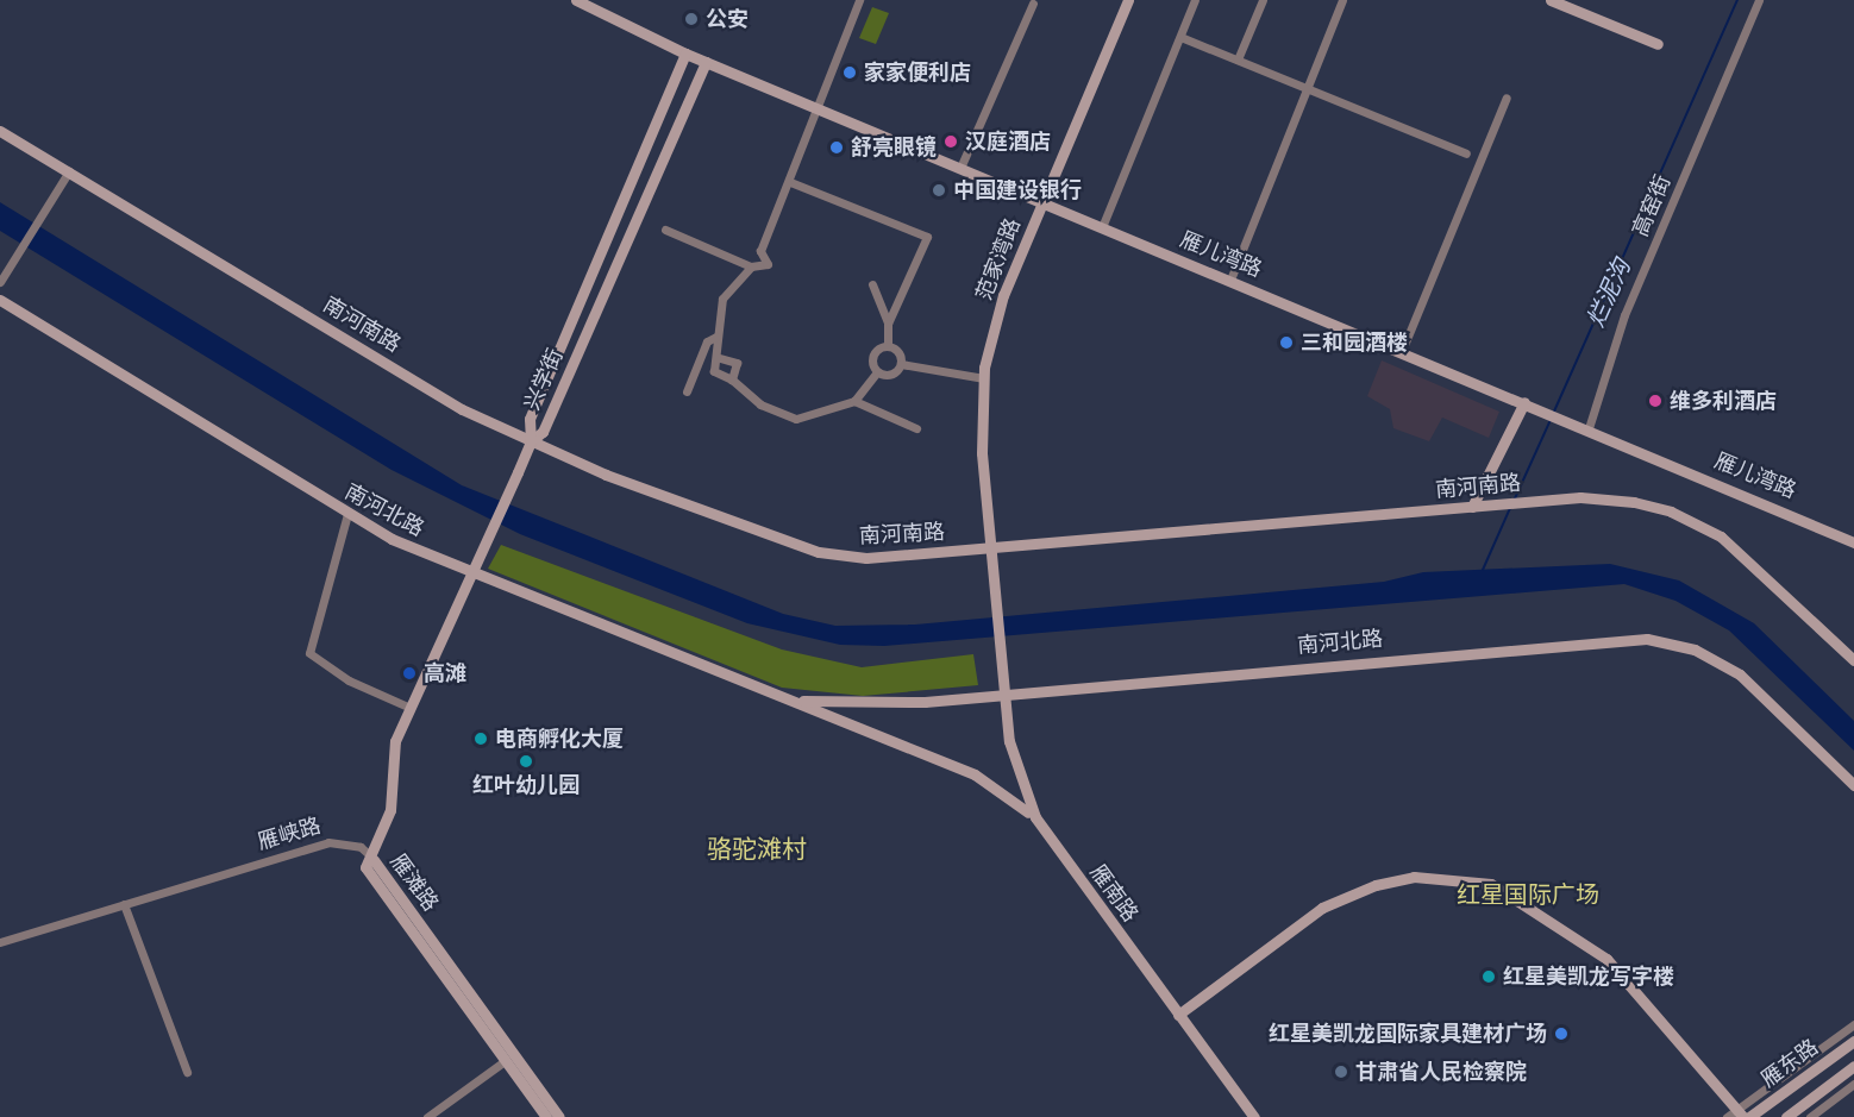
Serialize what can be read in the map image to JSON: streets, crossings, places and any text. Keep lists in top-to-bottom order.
{
  "streets": {
    "street": [
      "高窑街",
      "雁儿湾路",
      "范家湾路",
      "南河南路",
      "兴学街",
      "南河北路",
      "雁峡路",
      "雁滩路",
      "雁南路",
      "雁东路"
    ]
  },
  "crossings": [
    ["高窑街", "雁儿湾路"],
    ["雁儿湾路", "范家湾路"],
    ["雁儿湾路", "兴学街"],
    ["范家湾路", "南河南路"],
    ["范家湾路", "雁南路"],
    ["南河南路", "兴学街"],
    ["南河北路", "雁南路"],
    ["雁峡路", "雁滩路"]
  ],
  "districts": ["骆驼滩村", "红星国际广场"],
  "water": ["烂泥沟"],
  "places": [
    "公安",
    "家家便利店",
    "汉庭酒店",
    "舒亮眼镜",
    "中国建设银行",
    "三和园酒楼",
    "维多利酒店",
    "高滩",
    "电商孵化大厦",
    "红叶幼儿园",
    "红星美凯龙写字楼",
    "红星美凯龙国际家具建材广场",
    "甘肃省人民检察院"
  ]
}
